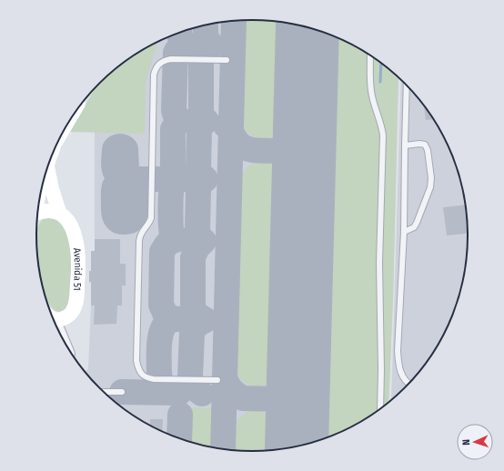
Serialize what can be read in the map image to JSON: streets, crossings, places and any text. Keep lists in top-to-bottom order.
{
  "streets": {
    "main road": ["Avenida 51"]
  },
  "north": "left"
}
